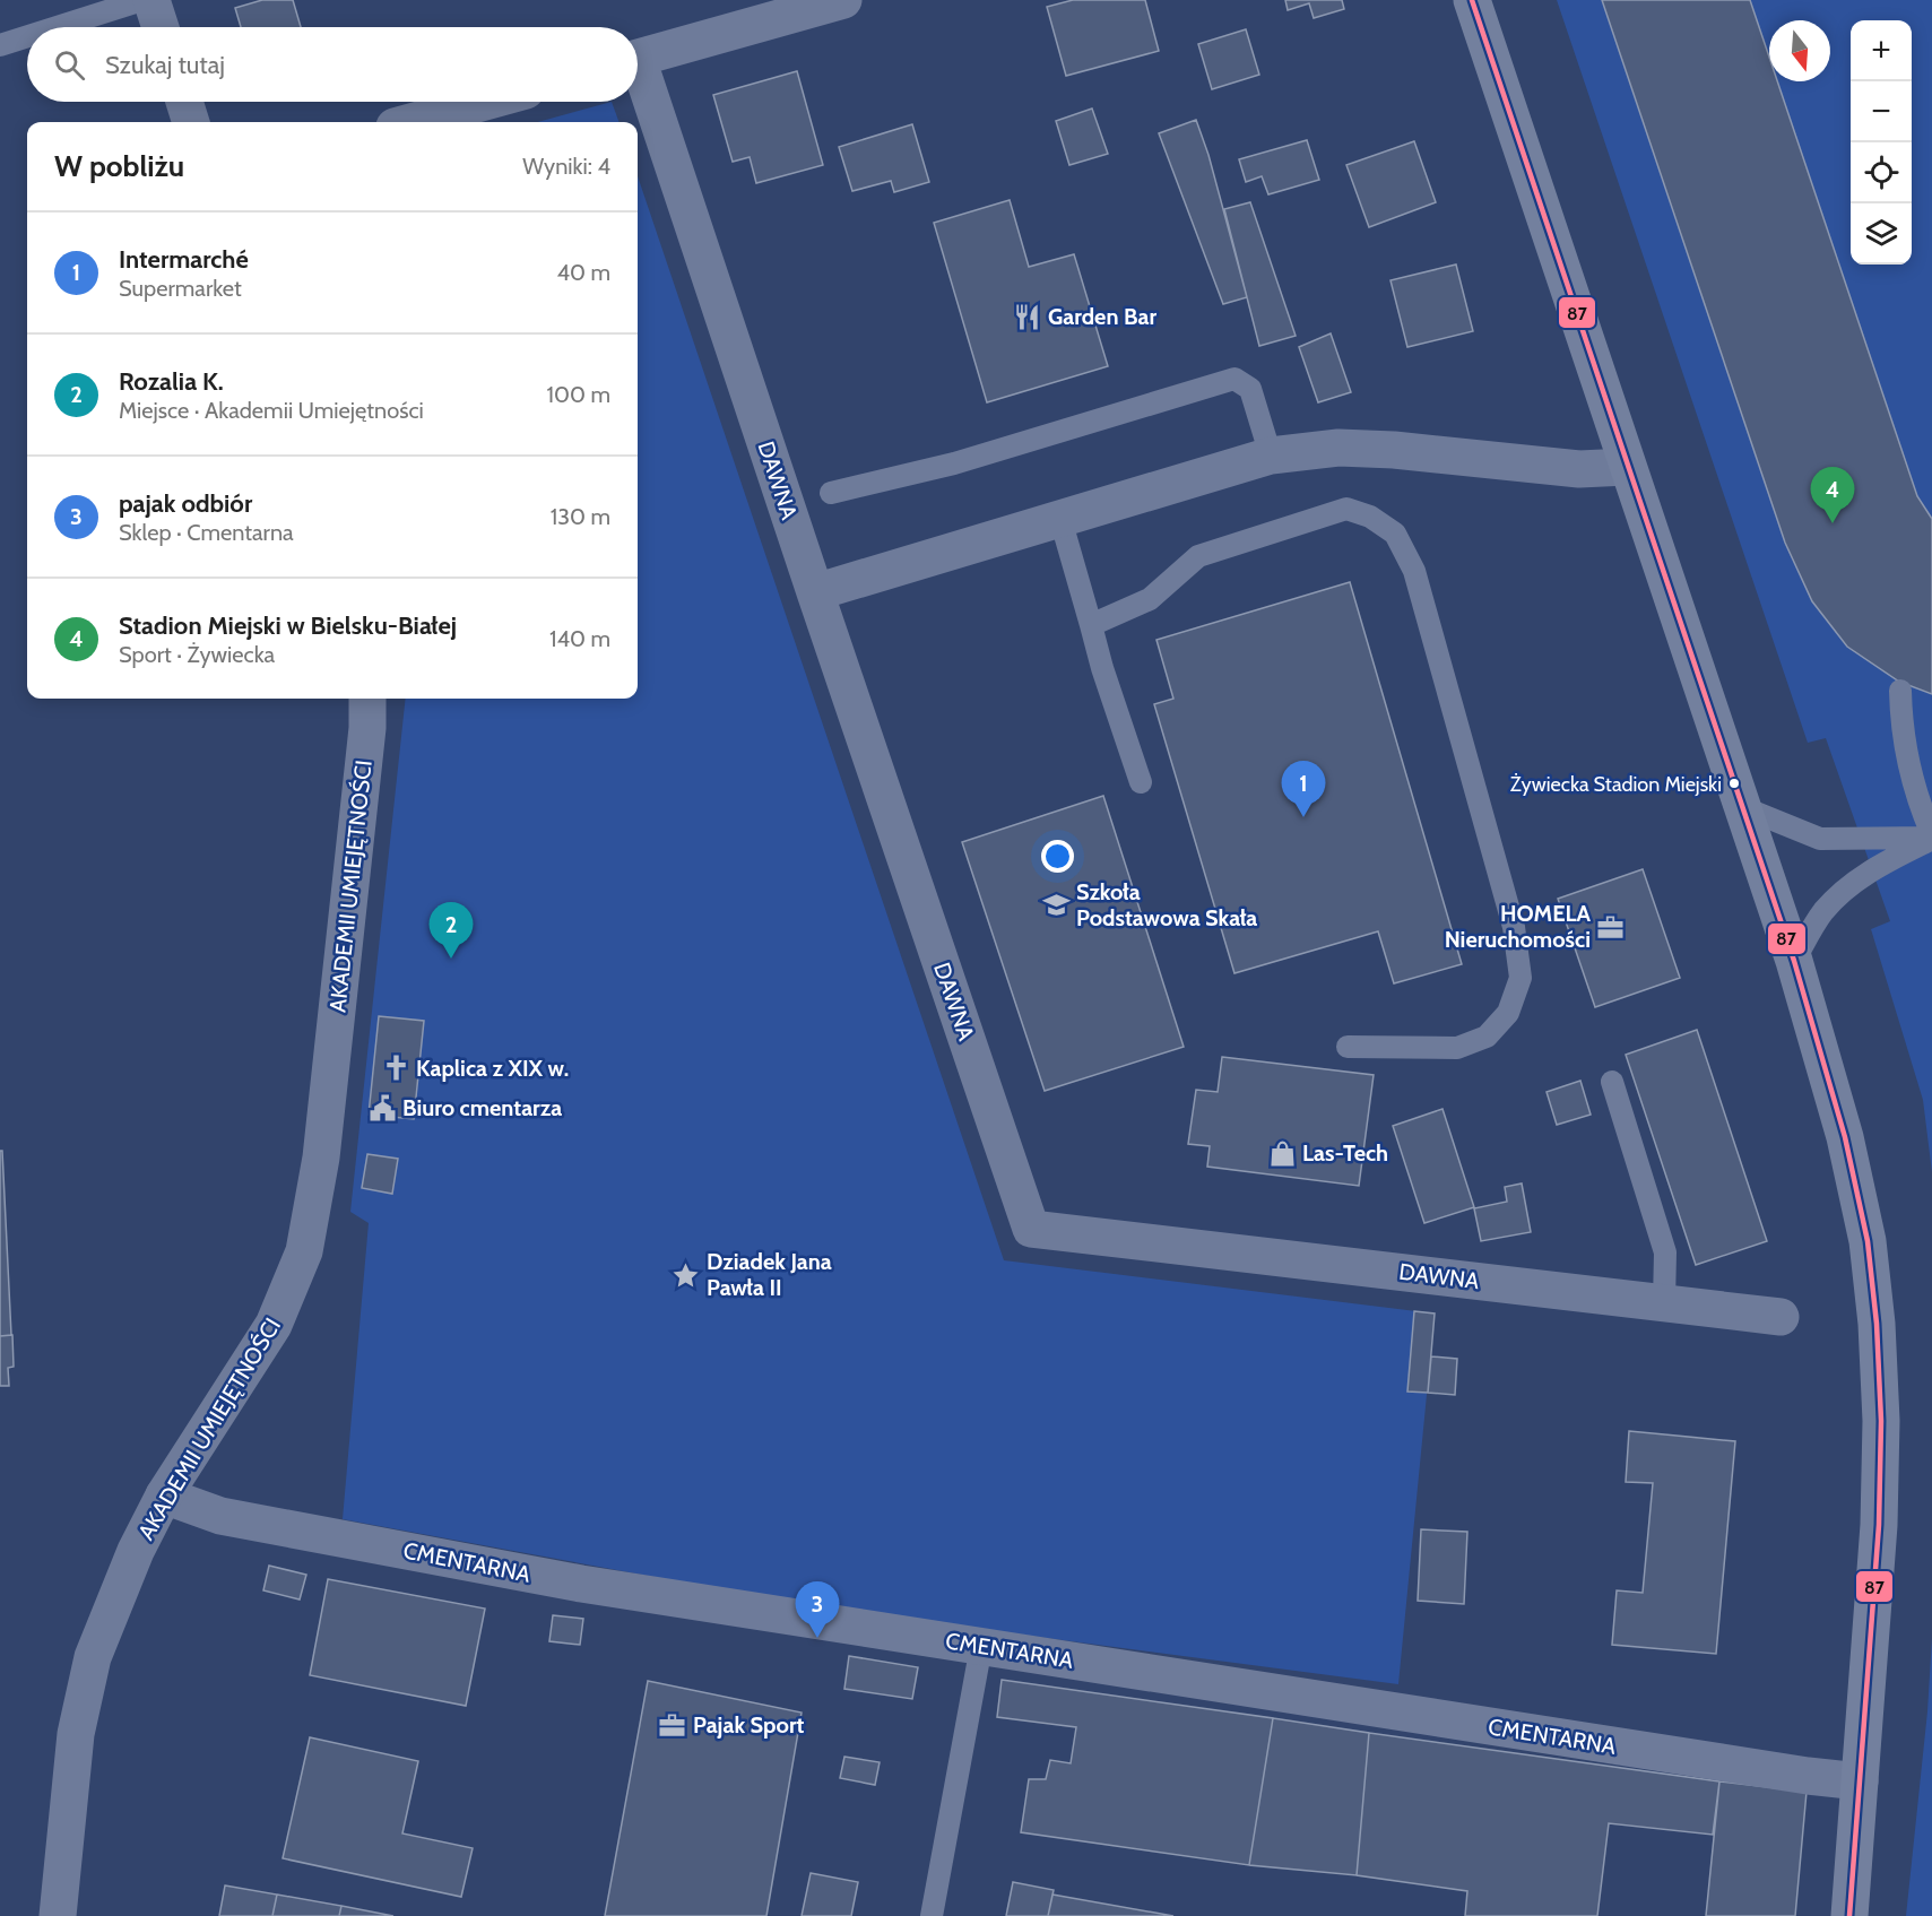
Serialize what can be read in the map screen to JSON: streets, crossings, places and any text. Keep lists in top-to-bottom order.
{
  "streets": {
    "street": ["DAWNA", "AKADEMII UMIEJĘTNOŚCI", "CMENTARNA"]
  },
  "crossings": [
    ["AKADEMII UMIEJĘTNOŚCI", "CMENTARNA"]
  ],
  "places": {
    "restaurant": ["Garden Bar"],
    "other": ["Żywiecka Stadion Miejski"],
    "school or university": ["Szkoła Podstawowa Skała"],
    "office": ["HOMELA Nieruchomości", "Pajak Sport"],
    "church": ["Kaplica z XIX w."],
    "public building": ["Biuro cmentarza"],
    "shop": ["Las-Tech"],
    "place": ["Dziadek Jana Pawła II"]
  },
  "lines": ["transit line 87"],
  "north": "bottom",
  "page": {
    "map_buttons": ["+", "−"],
    "search": "Szukaj tutaj",
    "heading": ["W pobliżu", "Wyniki: 4"],
    "list": [
      {
        "mark": "1",
        "name": "Intermarché",
        "note": "Supermarket",
        "value": "40 m"
      },
      {
        "mark": "2",
        "name": "Rozalia K.",
        "note": "Miejsce · Akademii Umiejętności",
        "value": "100 m"
      },
      {
        "mark": "3",
        "name": "pajak odbiór",
        "note": "Sklep · Cmentarna",
        "value": "130 m"
      },
      {
        "mark": "4",
        "name": "Stadion Miejski w Bielsku-Białej",
        "note": "Sport · Żywiecka",
        "value": "140 m"
      }
    ],
    "pins": [
      "4",
      "1",
      "2",
      "3"
    ]
  }
}
